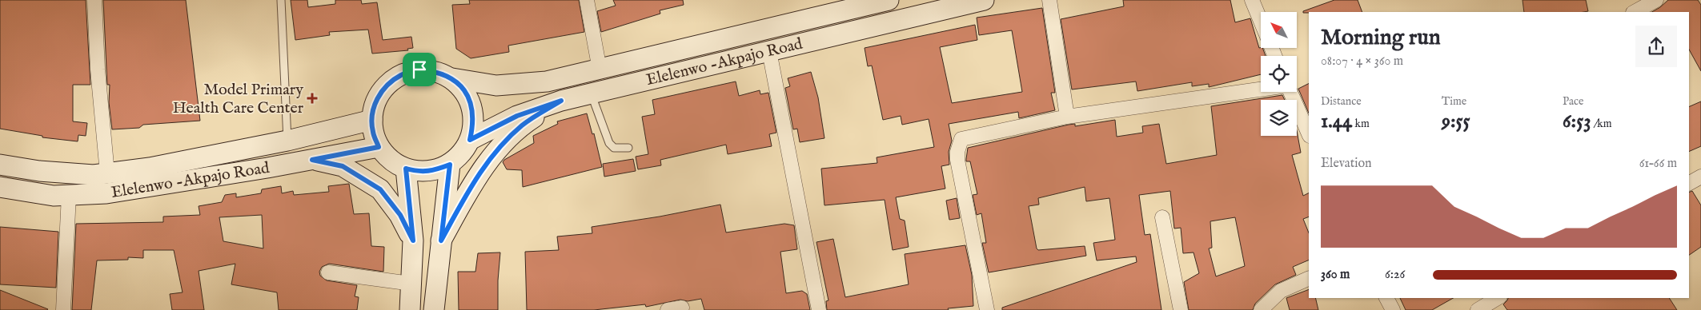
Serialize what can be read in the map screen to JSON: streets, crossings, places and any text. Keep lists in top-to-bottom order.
{
  "streets": {
    "main road": ["Elelenwo -Akpajo Road"]
  },
  "places": {
    "health": ["Model Primary Health Care Center"]
  },
  "north": "top left",
  "page": {
    "heading": ["Morning run", "08:07 · 4 × 360 m"],
    "stats": [
      ["Distance", "1.44 km"],
      ["Time", "9:55"],
      ["Pace", "6:53 /km"]
    ],
    "chart": ["Elevation", "61–66 m"],
    "list": [
      {
        "name": "360 m",
        "note": "6:26"
      }
    ]
  }
}
